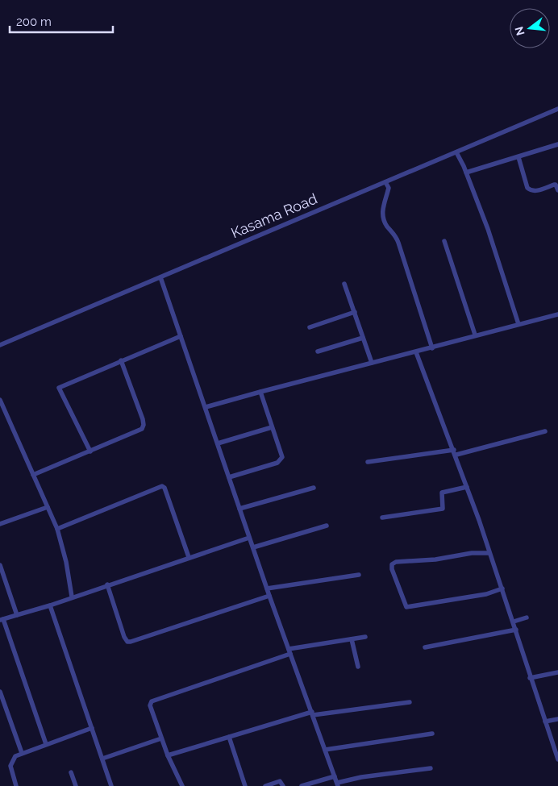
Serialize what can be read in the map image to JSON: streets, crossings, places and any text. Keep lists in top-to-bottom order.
{
  "streets": {
    "street": ["Kasama Road"]
  },
  "scale_bar": "200 m",
  "north": "left"
}
